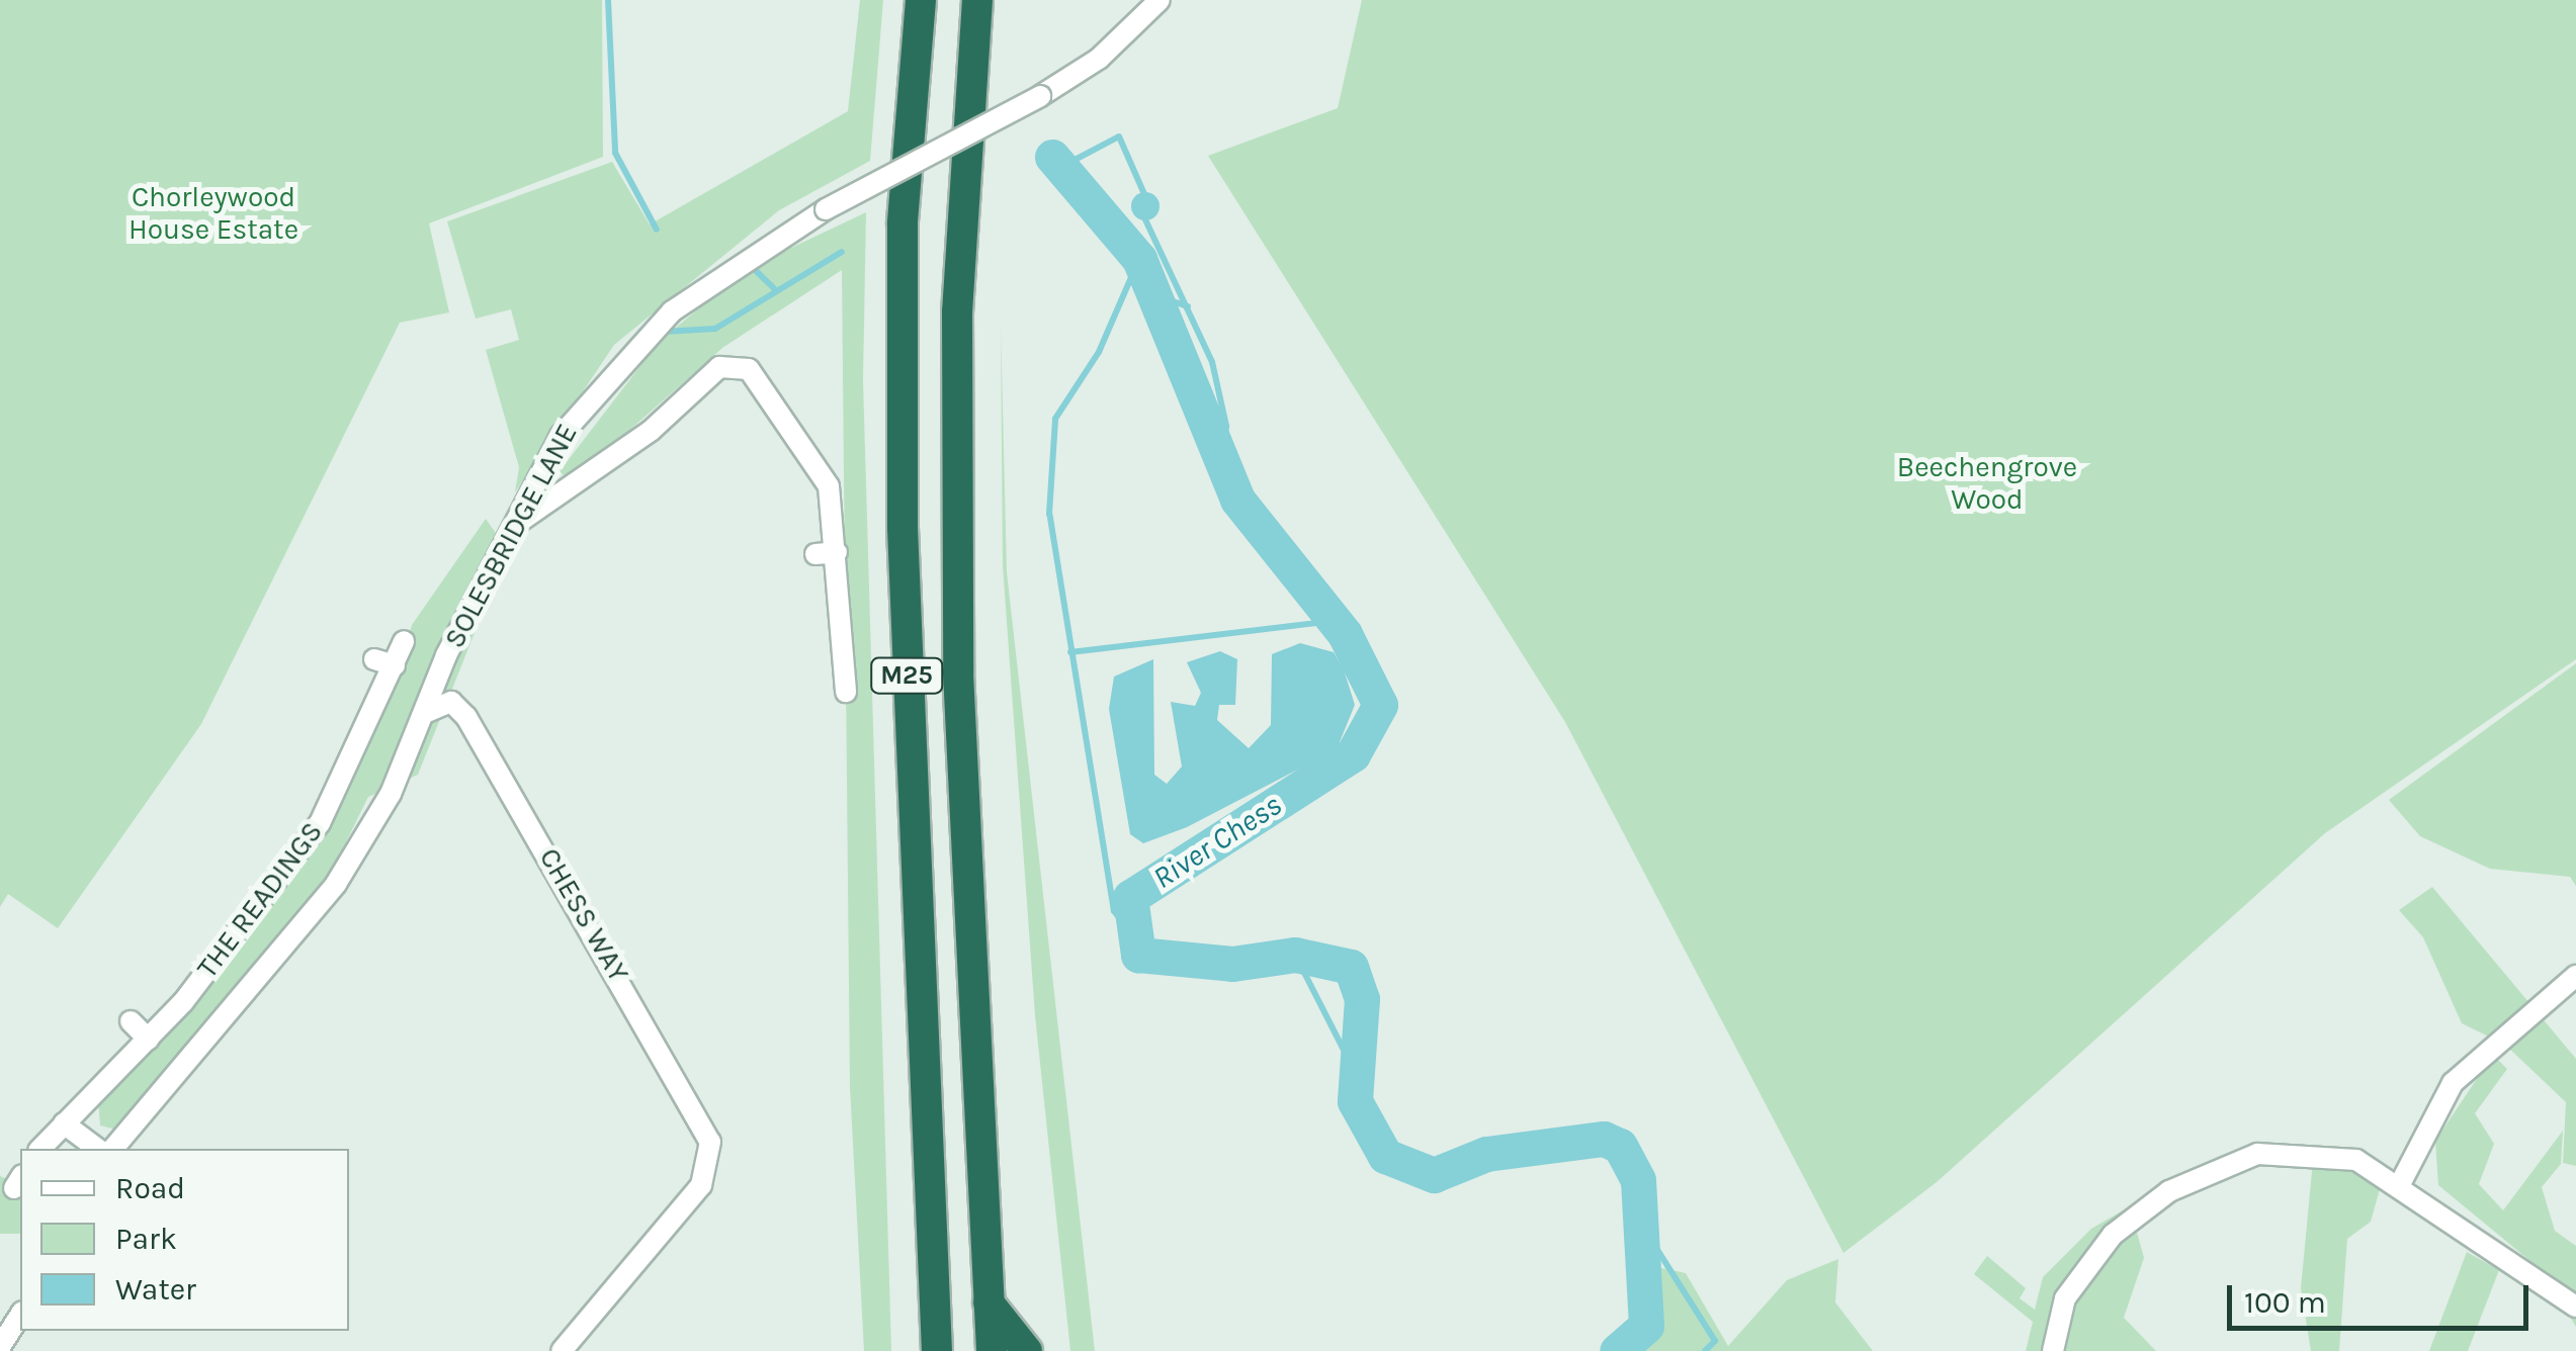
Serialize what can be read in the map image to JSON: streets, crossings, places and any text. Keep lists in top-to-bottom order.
{
  "streets": {
    "highway": ["M25"],
    "street": ["SOLESBRIDGE LANE", "THE READINGS", "CHESS WAY"]
  },
  "crossings": [
    ["SOLESBRIDGE LANE", "CHESS WAY"]
  ],
  "water": ["River Chess"],
  "parks": ["Chorleywood House Estate", "Beechengrove Wood"],
  "legend": ["Road", "Park", "Water"],
  "scale_bar": "100 m"
}
